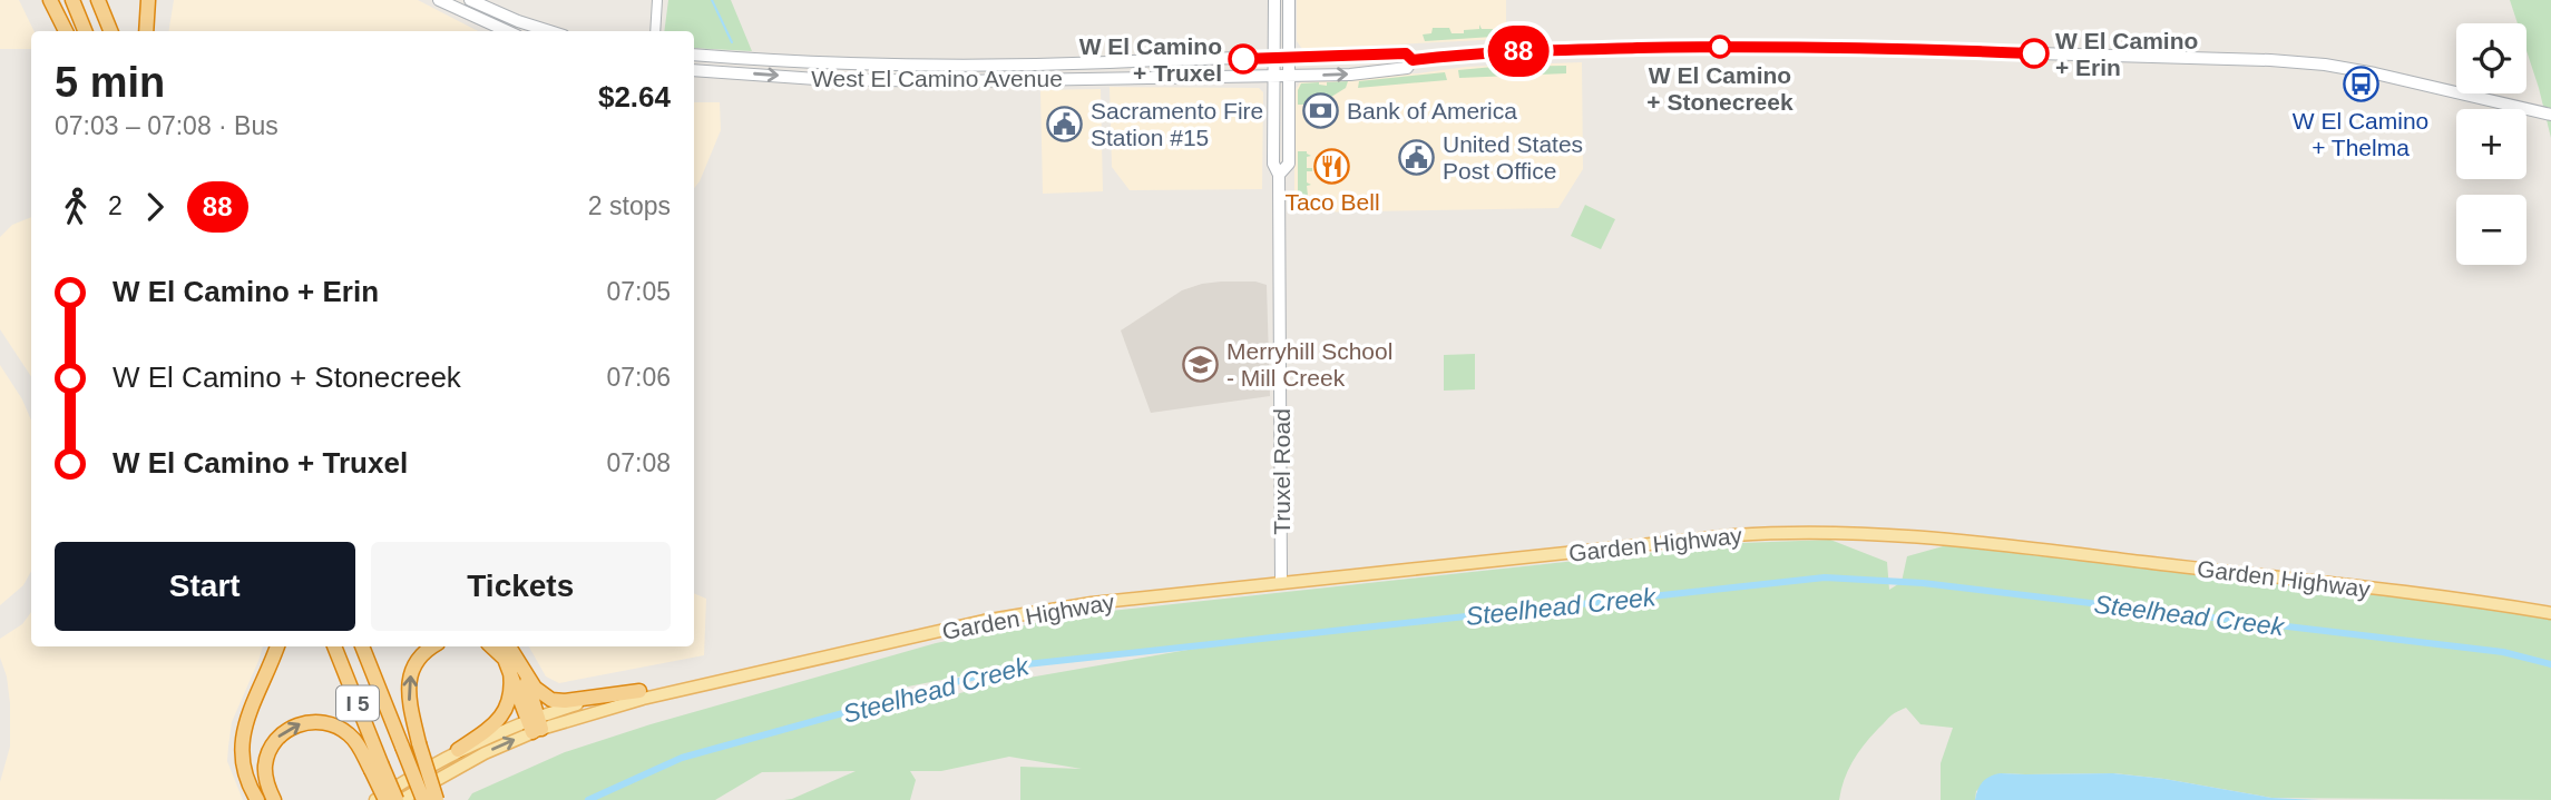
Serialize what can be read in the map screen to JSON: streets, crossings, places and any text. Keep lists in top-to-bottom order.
{
  "streets": {
    "highway": ["I 5"],
    "main road": ["West El Camino Avenue", "Truxel Road", "Garden Highway"]
  },
  "crossings": [
    ["West El Camino Avenue", "Truxel Road"],
    ["Truxel Road", "Garden Highway"],
    ["Garden Highway", "I 5"]
  ],
  "water": ["Steelhead Creek"],
  "places": {
    "other": ["W El Camino + Stonecreek", "W El Camino + Erin", "W El Camino + Truxel"],
    "bus stop": ["W El Camino + Thelma"],
    "bank": ["Bank of America"],
    "public building": ["Sacramento Fire Station #15", "United States Post Office"],
    "restaurant": ["Taco Bell"],
    "school or university": ["Merryhill School - Mill Creek"]
  },
  "lines": ["bus line 88"],
  "page": {
    "on_map": "88",
    "map_buttons": ["+", "−"],
    "heading": ["5 min", "07:03 – 07:08 · Bus", "$2.64"],
    "legs": ["2", "88", "2 stops"],
    "list": [
      {
        "name": "W El Camino + Erin",
        "value": "07:05"
      },
      {
        "name": "W El Camino + Stonecreek",
        "value": "07:06"
      },
      {
        "name": "W El Camino + Truxel",
        "value": "07:08"
      }
    ],
    "buttons": ["Start", "Tickets"]
  }
}
